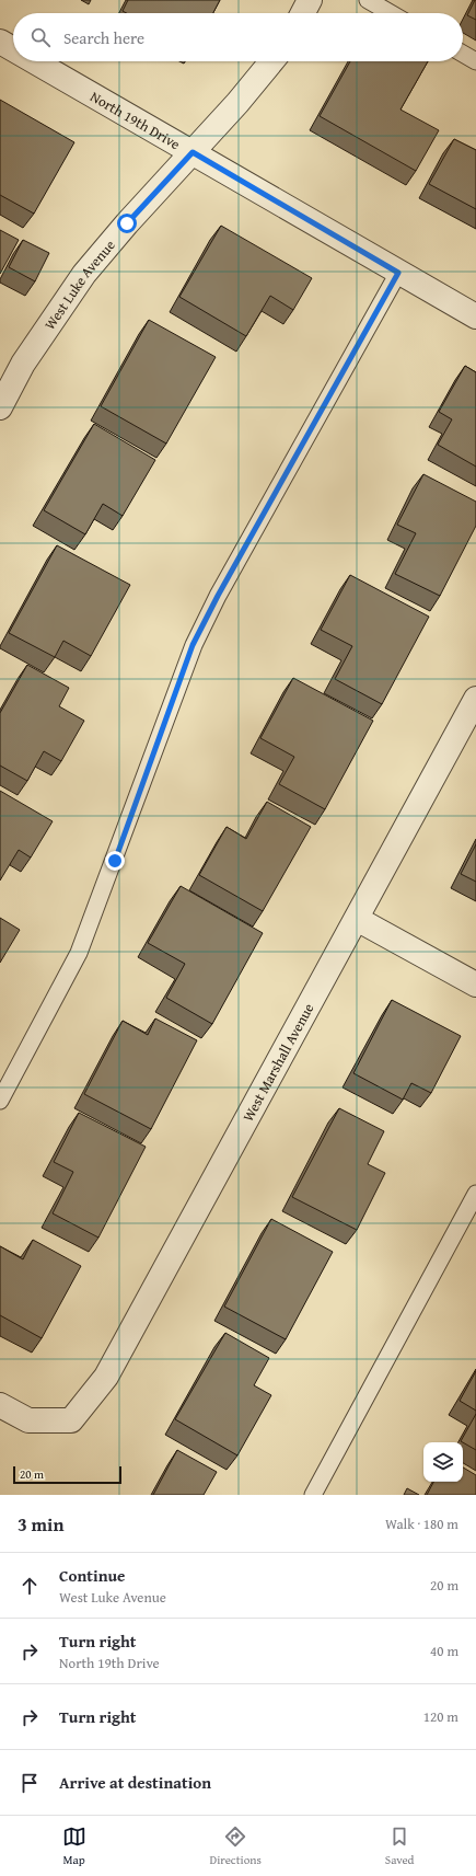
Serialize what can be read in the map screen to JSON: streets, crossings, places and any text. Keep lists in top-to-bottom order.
{
  "streets": {
    "street": ["North 19th Drive", "West Luke Avenue", "West Marshall Avenue"]
  },
  "crossings": [
    ["North 19th Drive", "West Luke Avenue"]
  ],
  "scale_bar": "20 m",
  "page": {
    "search": "Search here",
    "scale": "20 m",
    "heading": ["3 min", "Walk · 180 m"],
    "list": [
      ["Continue", "West Luke Avenue", "20 m"],
      ["Turn right", "North 19th Drive", "40 m"],
      ["Turn right", "120 m"],
      "Arrive at destination"
    ],
    "nav": ["Map", "Directions", "Saved"]
  }
}
